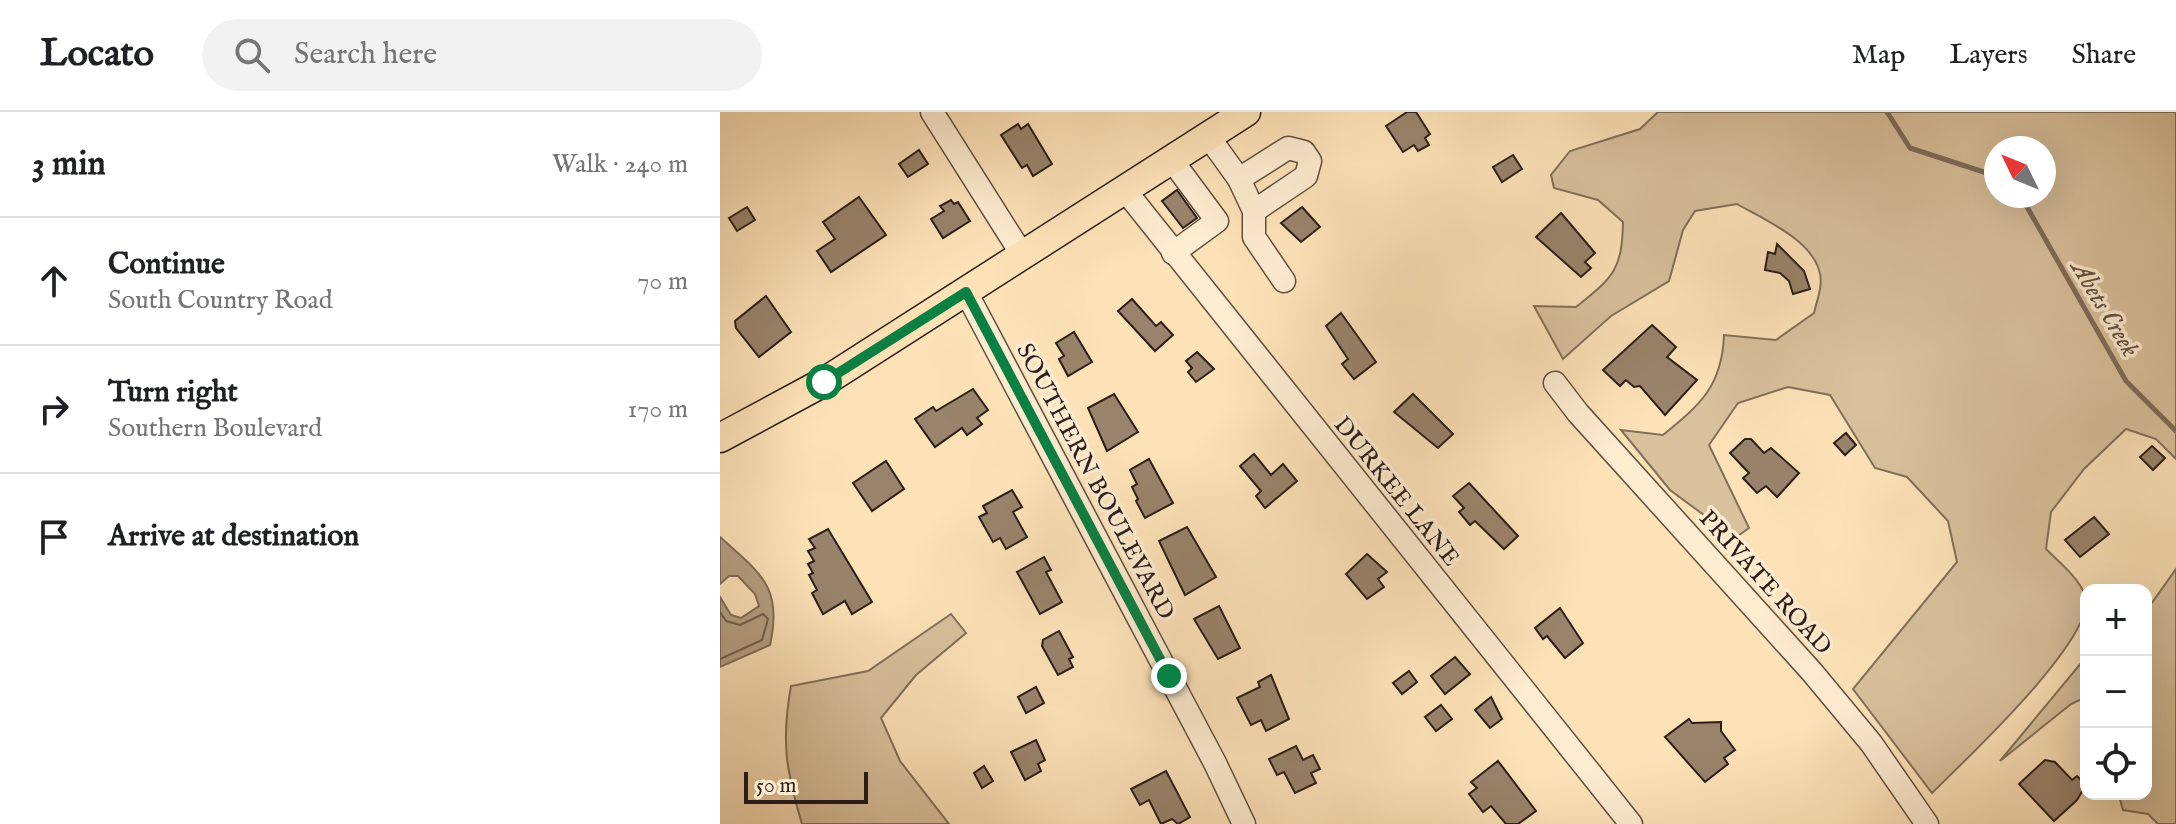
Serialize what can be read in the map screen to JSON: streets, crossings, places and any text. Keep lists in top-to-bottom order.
{
  "streets": {
    "street": ["SOUTHERN BOULEVARD", "DURKEE LANE", "PRIVATE ROAD"]
  },
  "water": ["Abets Creek"],
  "scale_bar": "50 m",
  "north": "top left",
  "page": {
    "header": "Locato",
    "search": "Search here",
    "nav": ["Map", "Layers", "Share"],
    "heading": ["3 min", "Walk · 240 m"],
    "list": [
      ["Continue", "South Country Road", "70 m"],
      ["Turn right", "Southern Boulevard", "170 m"],
      "Arrive at destination"
    ],
    "map_buttons": ["+", "−"],
    "scale": "50 m"
  }
}
